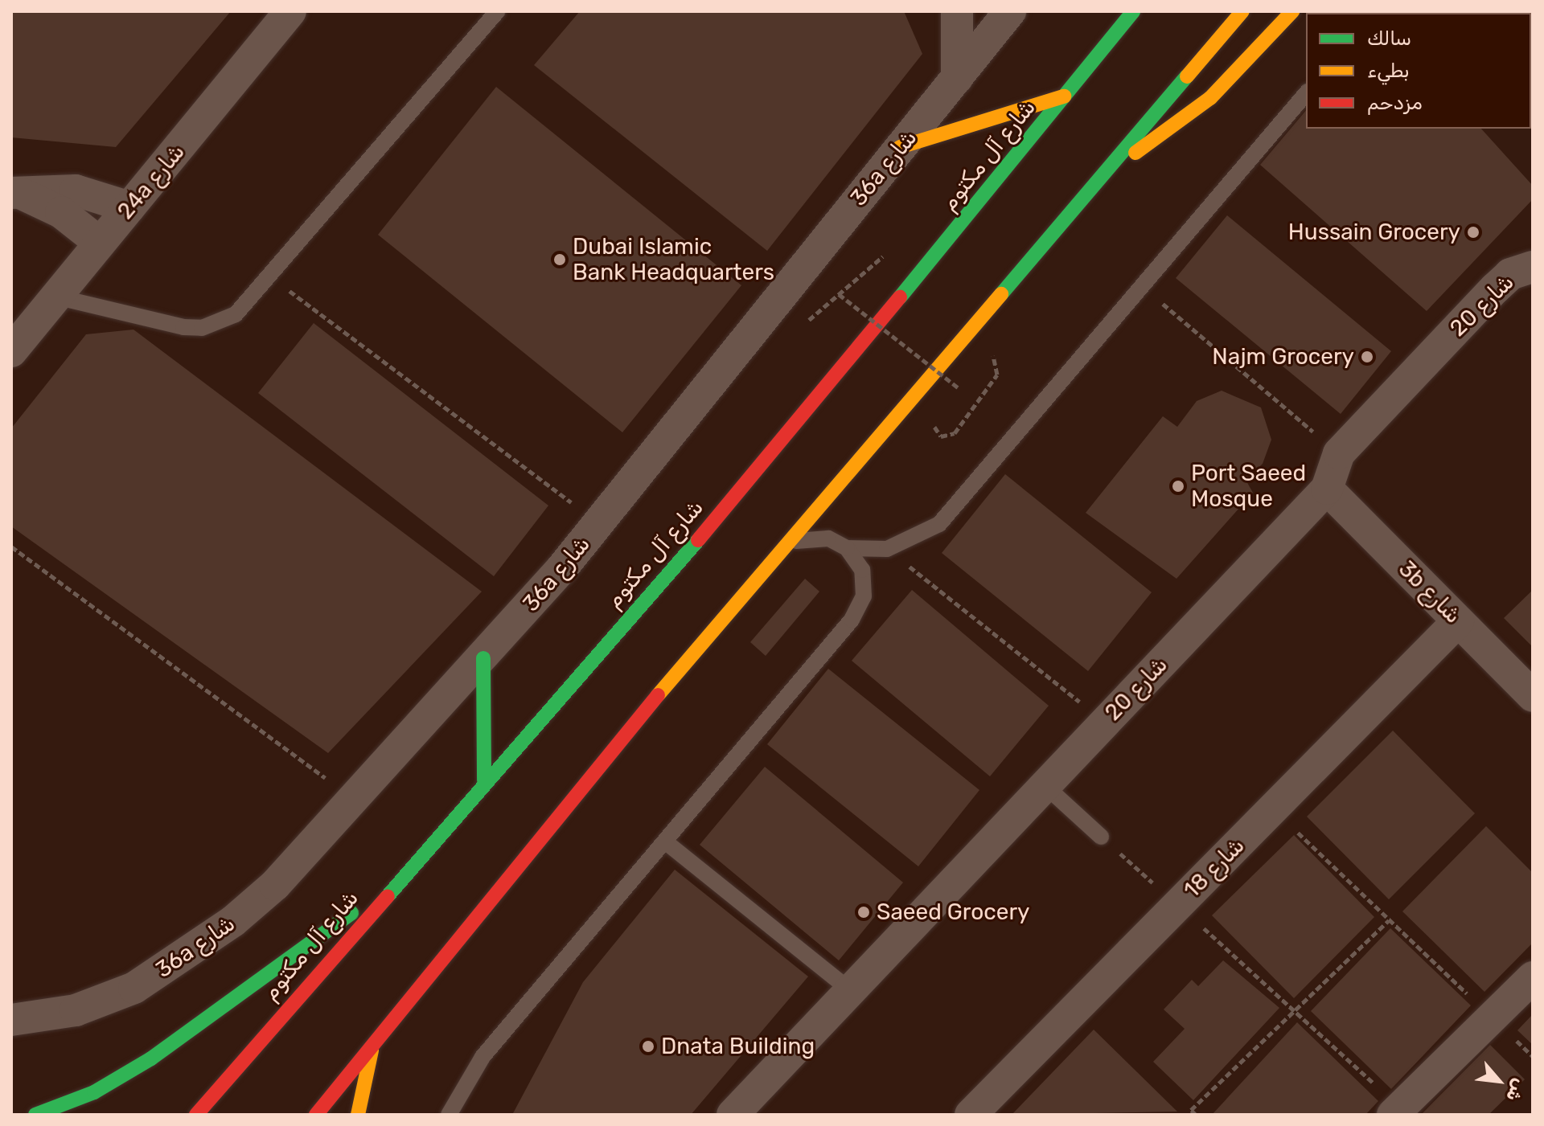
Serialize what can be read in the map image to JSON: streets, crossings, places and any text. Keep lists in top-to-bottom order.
{
  "streets": {
    "main road": ["شارع آل مكتوم"],
    "street": [
      "36a شارع",
      "24a شارع",
      "شارع 20",
      "3b شارع",
      "شارع 18"
    ]
  },
  "crossings": [
    ["شارع 20", "3b شارع"],
    ["3b شارع", "شارع 18"]
  ],
  "places": [
    "Hussain Grocery",
    "Dubai Islamic Bank Headquarters",
    "Najm Grocery",
    "Port Saeed Mosque",
    "Saeed Grocery",
    "Dnata Building"
  ],
  "legend": ["سالك", "بطيء", "مزدحم"],
  "north": "bottom right"
}
